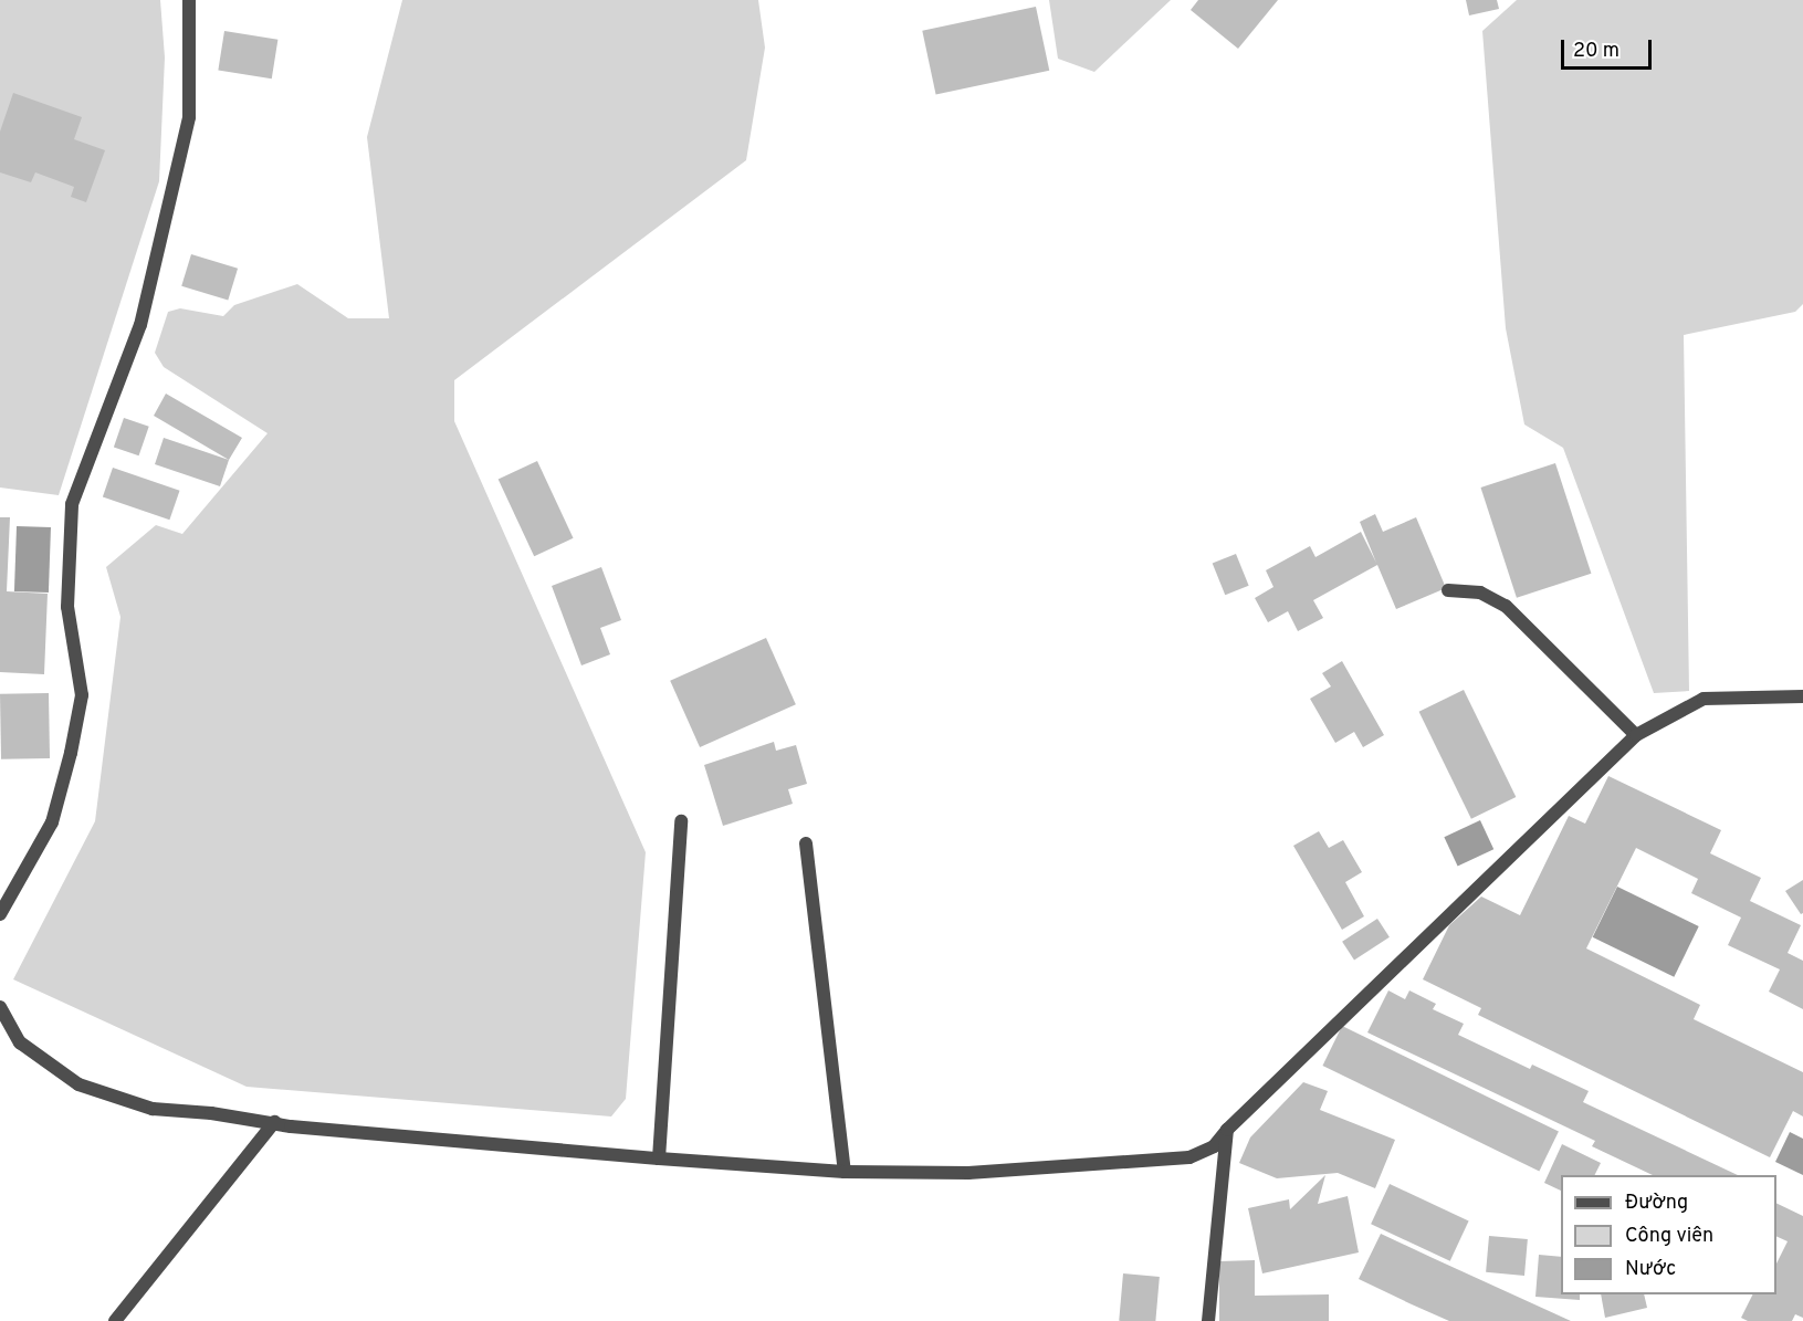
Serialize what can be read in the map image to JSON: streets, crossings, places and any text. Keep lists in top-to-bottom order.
{
  "legend": ["Đường", "Công viên", "Nước"],
  "scale_bar": "20 m"
}
